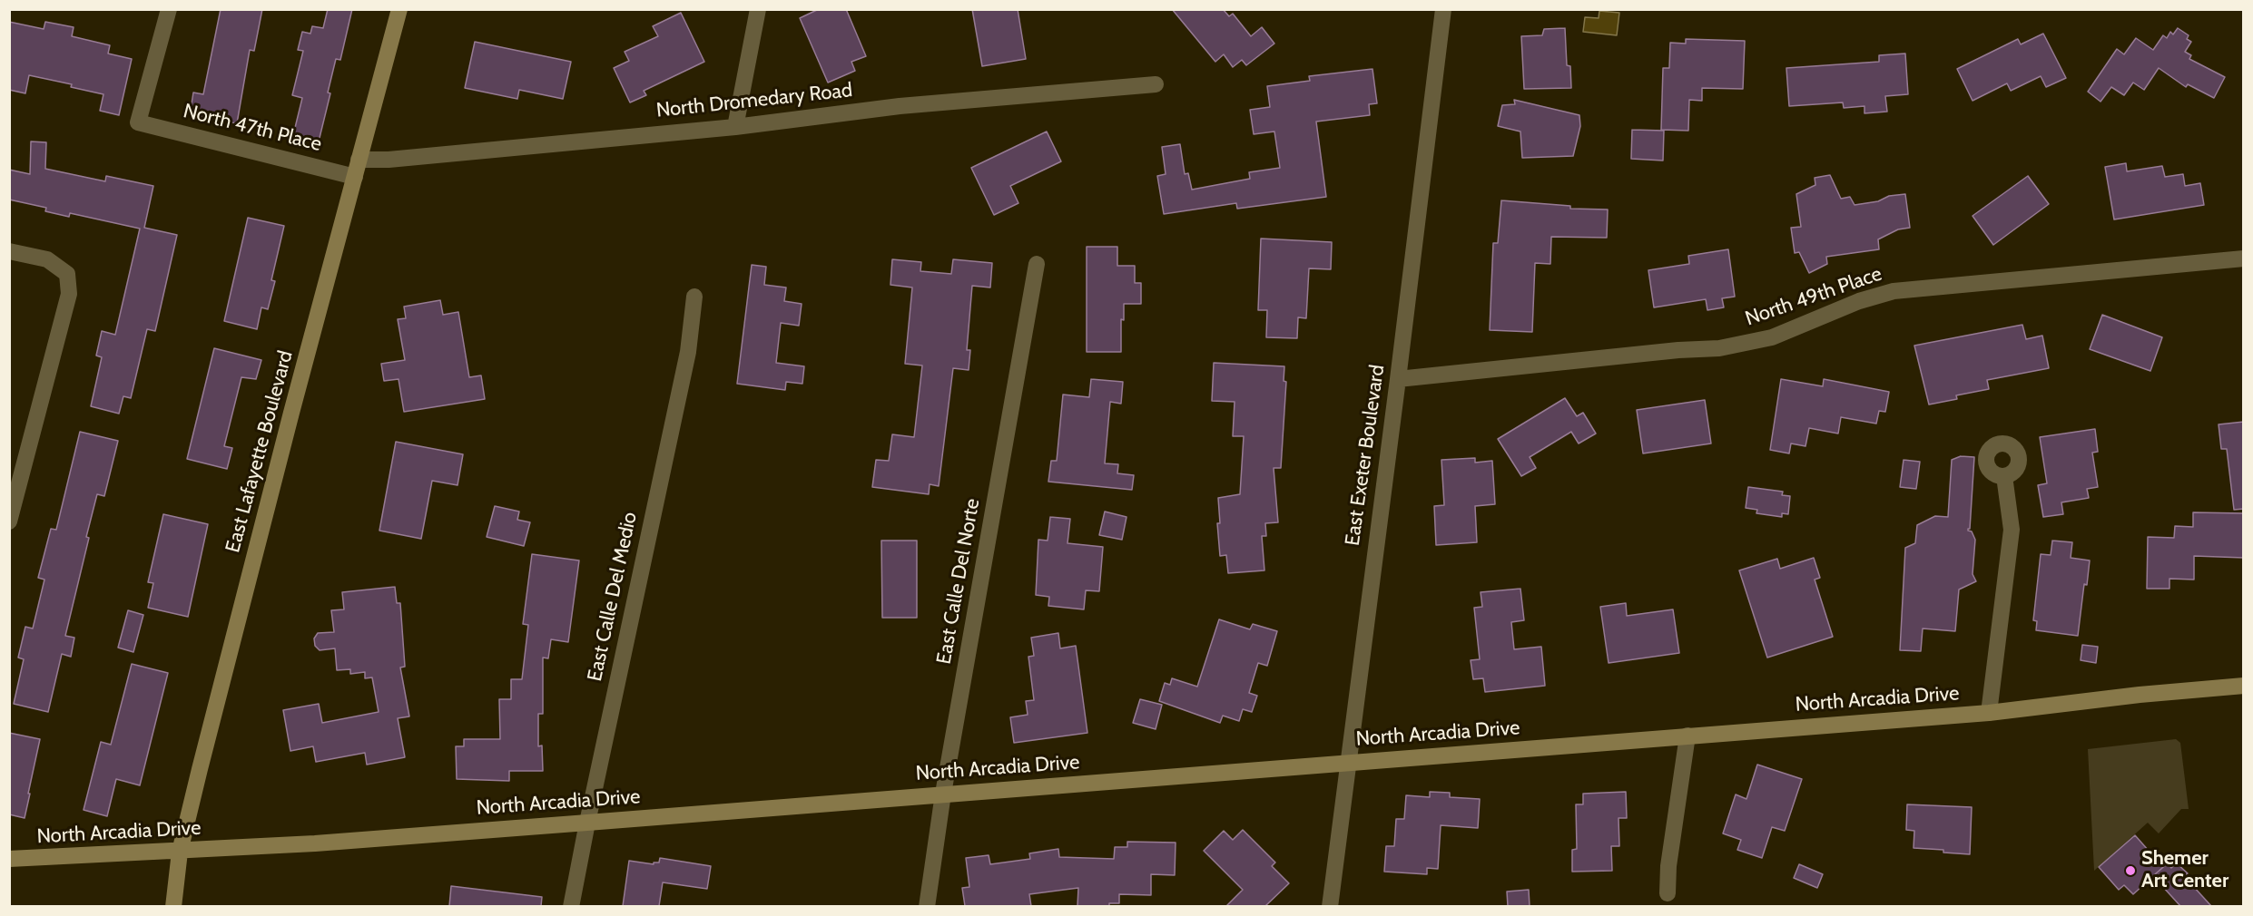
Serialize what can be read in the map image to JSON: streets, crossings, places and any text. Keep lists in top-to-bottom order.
{
  "streets": {
    "street": [
      "North Dromedary Road",
      "North 47th Place",
      "North 49th Place",
      "East Lafayette Boulevard",
      "East Exeter Boulevard",
      "East Calle Del Norte",
      "East Calle Del Medio",
      "North Arcadia Drive"
    ]
  },
  "crossings": [
    ["North Dromedary Road", "North 47th Place"],
    ["North Dromedary Road", "East Lafayette Boulevard"],
    ["North 47th Place", "East Lafayette Boulevard"],
    ["North 49th Place", "East Exeter Boulevard"],
    ["East Lafayette Boulevard", "North Arcadia Drive"],
    ["East Exeter Boulevard", "North Arcadia Drive"],
    ["East Calle Del Norte", "North Arcadia Drive"],
    ["East Calle Del Medio", "North Arcadia Drive"]
  ],
  "places": ["Shemer Art Center"]
}
